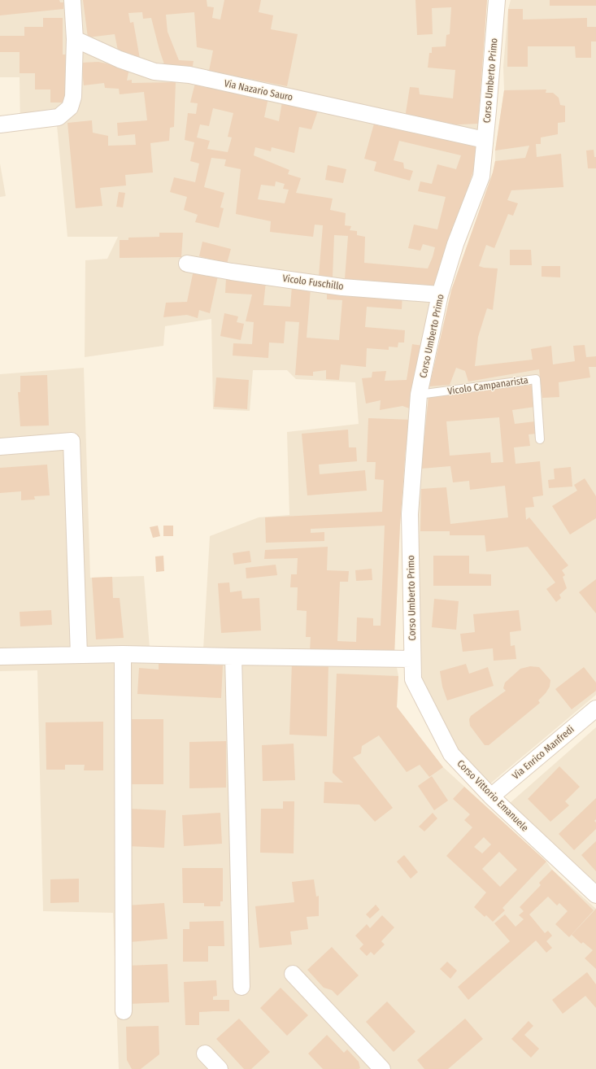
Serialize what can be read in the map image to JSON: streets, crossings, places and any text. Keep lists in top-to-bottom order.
{
  "streets": {
    "street": [
      "Corso Umberto Primo",
      "Via Nazario Sauro",
      "Vicolo Fuschillo",
      "Via Enrico Manfredi",
      "Corso Vittorio Emanuele"
    ],
    "lane": ["Vicolo Campanarista"]
  },
  "crossings": [
    ["Corso Umberto Primo", "Via Nazario Sauro"],
    ["Corso Umberto Primo", "Vicolo Fuschillo"],
    ["Corso Umberto Primo", "Vicolo Campanarista"],
    ["Corso Umberto Primo", "Corso Vittorio Emanuele"],
    ["Via Enrico Manfredi", "Corso Vittorio Emanuele"]
  ]
}
